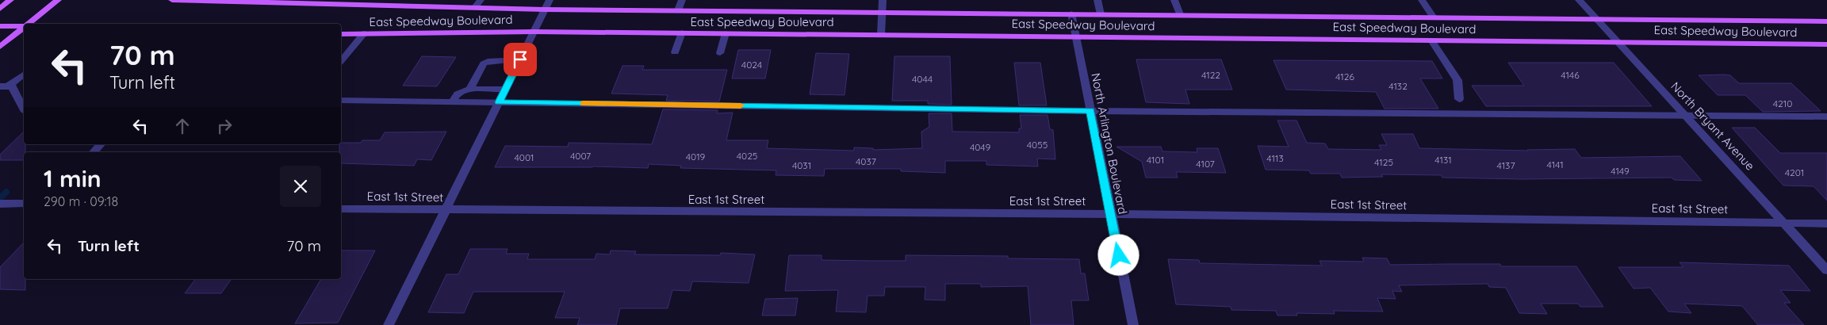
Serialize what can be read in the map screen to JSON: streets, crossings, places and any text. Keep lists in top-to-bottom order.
{
  "streets": {
    "main road": ["East Speedway Boulevard"],
    "street": ["North Bryant Avenue", "North Arlington Boulevard", "East 1st Street"]
  },
  "crossings": [
    ["East Speedway Boulevard", "North Bryant Avenue"],
    ["East Speedway Boulevard", "North Arlington Boulevard"],
    ["North Bryant Avenue", "East 1st Street"],
    ["North Arlington Boulevard", "East 1st Street"]
  ],
  "house_numbers": [
    "4024",
    "4122",
    "4146",
    "4126",
    "4044",
    "4132",
    "4210",
    "4055",
    "4049",
    "4007",
    "4025",
    "4019",
    "4001",
    "4113",
    "4101",
    "4131",
    "4037",
    "4125",
    "4107",
    "4141",
    "4031",
    "4137",
    "4149",
    "4201"
  ],
  "page": {
    "turn": ["70 m", "Turn left"],
    "heading": ["1 min", "290 m · 09:18"],
    "list": [
      {
        "name": "Turn left",
        "value": "70 m"
      }
    ]
  }
}
